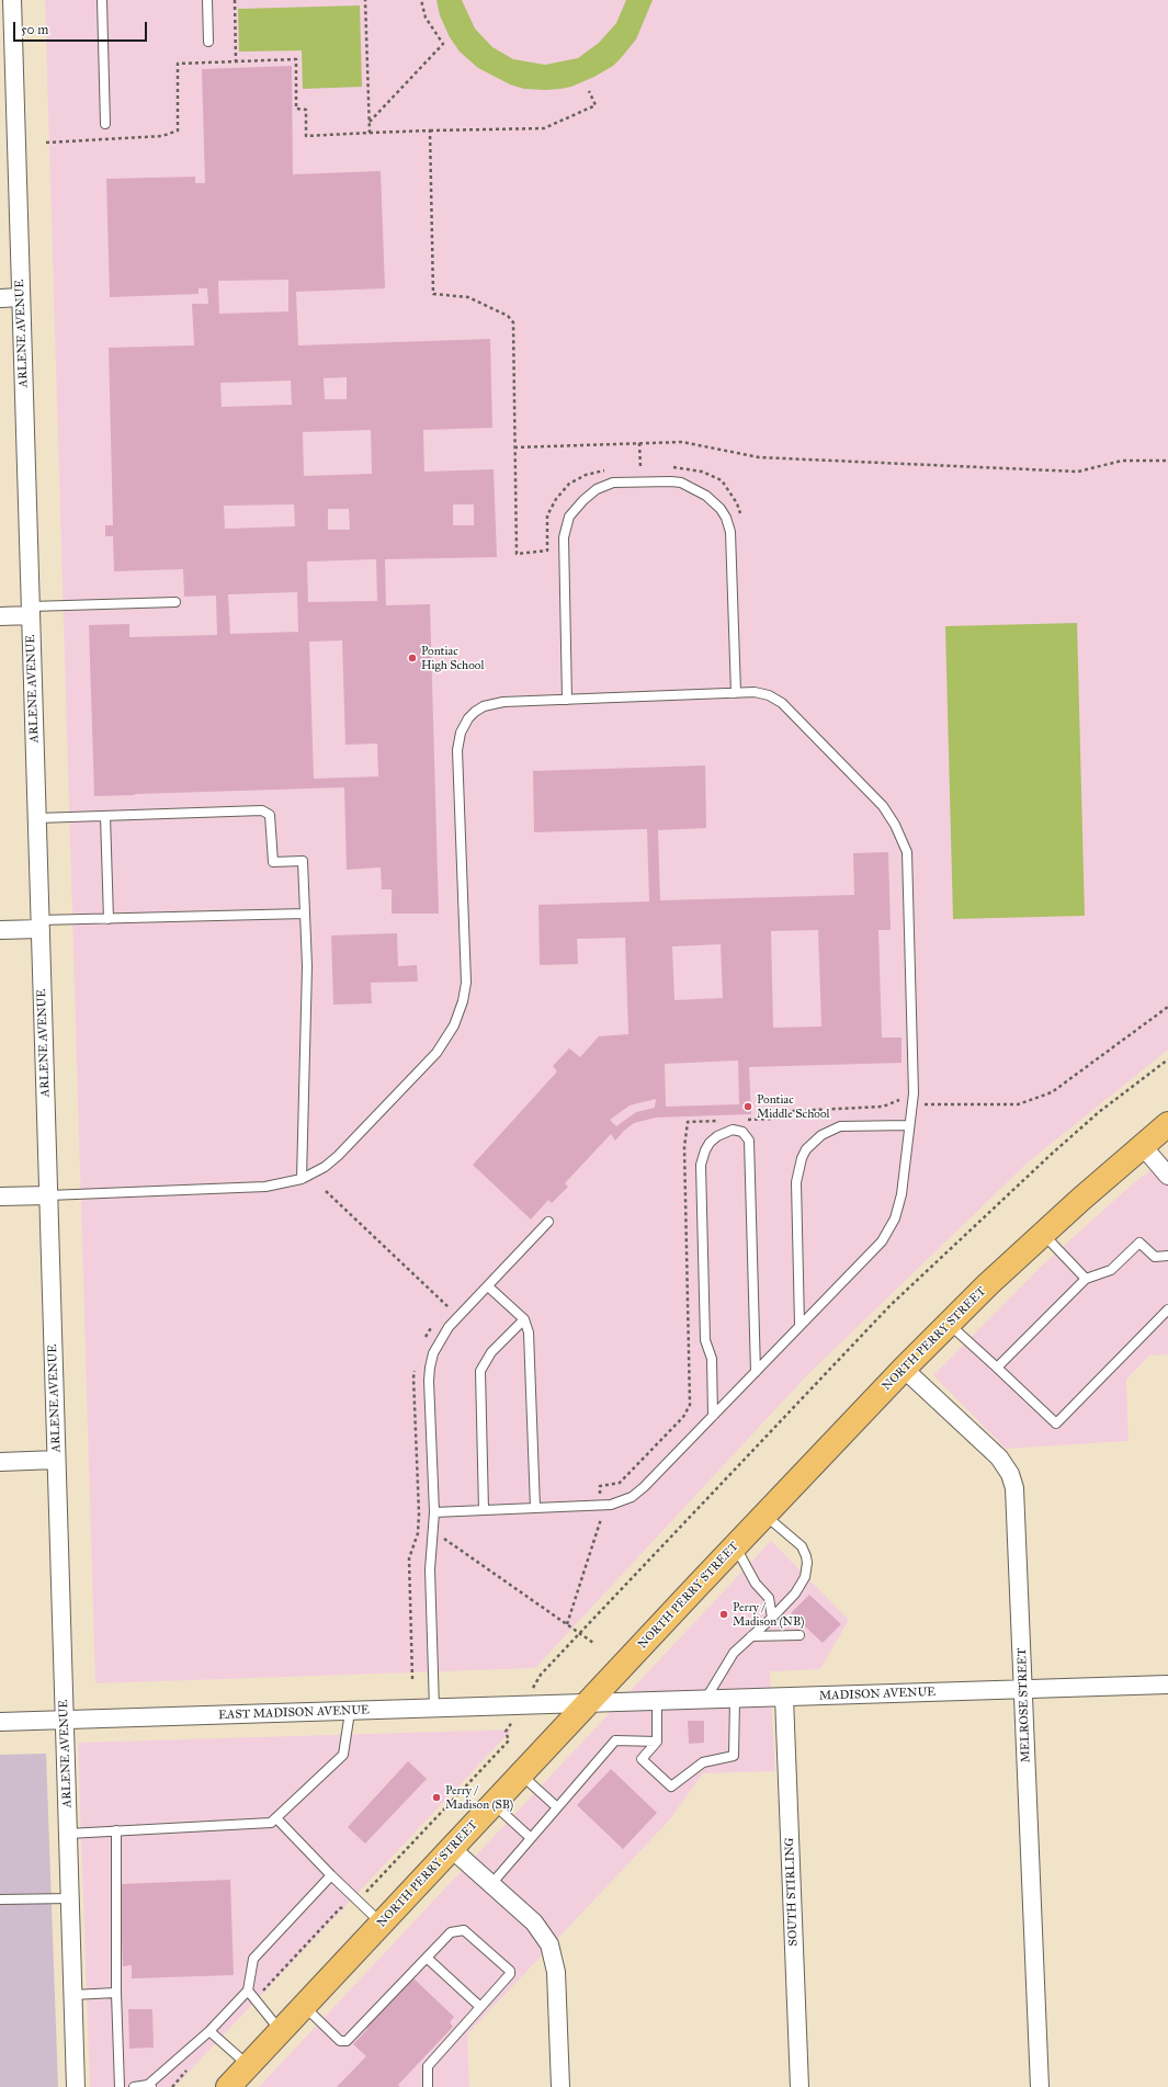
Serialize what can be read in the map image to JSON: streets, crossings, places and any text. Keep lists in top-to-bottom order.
{
  "streets": {
    "main road": ["NORTH PERRY STREET"],
    "street": [
      "ARLENE AVENUE",
      "MADISON AVENUE",
      "MELROSE STREET",
      "EAST MADISON AVENUE",
      "SOUTH STIRLING"
    ]
  },
  "crossings": [
    ["ARLENE AVENUE", "EAST MADISON AVENUE"],
    ["NORTH PERRY STREET", "MADISON AVENUE"],
    ["NORTH PERRY STREET", "MELROSE STREET"],
    ["NORTH PERRY STREET", "EAST MADISON AVENUE"],
    ["MADISON AVENUE", "MELROSE STREET"],
    ["MADISON AVENUE", "EAST MADISON AVENUE"],
    ["MADISON AVENUE", "SOUTH STIRLING"]
  ],
  "places": [
    "Pontiac High School",
    "Pontiac Middle School",
    "Perry / Madison (NB)",
    "Perry / Madison (SB)"
  ],
  "scale_bar": "50 m"
}
